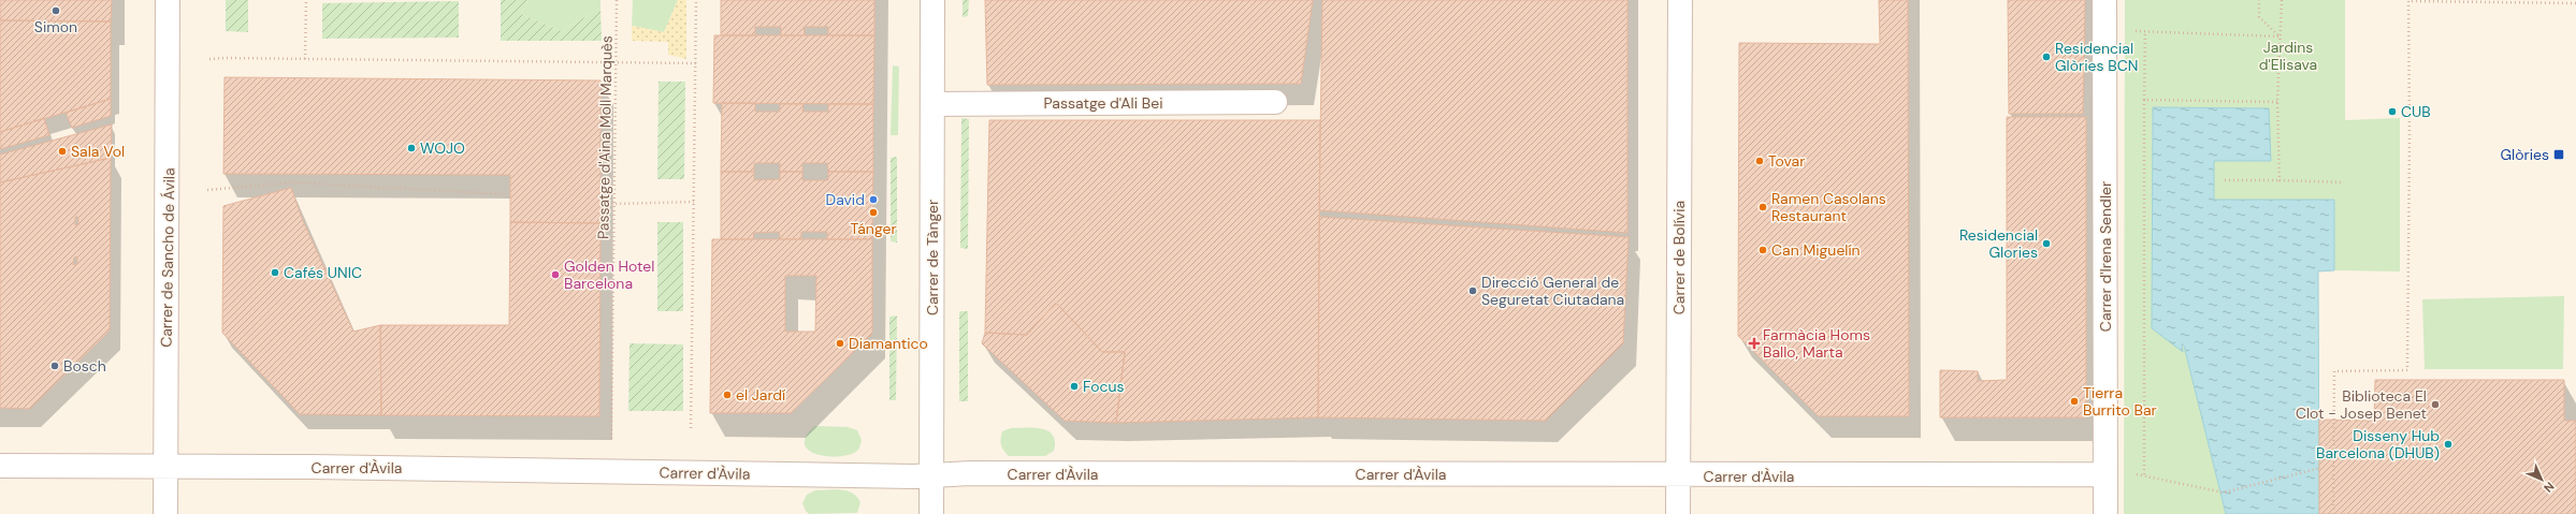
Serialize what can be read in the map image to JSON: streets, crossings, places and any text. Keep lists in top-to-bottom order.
{
  "streets": {
    "street": [
      "Passatge d'Ali Bei",
      "Carrer d'Irena Sendler",
      "Carrer de Sancho de Ávila",
      "Carrer de Tànger",
      "Carrer de Bolívia",
      "Carrer d'Àvila"
    ],
    "path": ["Passatge d'Aina Moll Marquès"]
  },
  "crossings": [
    ["Passatge d'Ali Bei", "Carrer de Tànger"],
    ["Carrer d'Irena Sendler", "Carrer d'Àvila"],
    ["Carrer de Sancho de Ávila", "Carrer d'Àvila"],
    ["Carrer de Tànger", "Carrer d'Àvila"],
    ["Carrer de Bolívia", "Carrer d'Àvila"]
  ],
  "parks": ["Jardins d'Elisava"],
  "places": {
    "other": [
      "Simon",
      "Residencial Glòries BCN",
      "CUB",
      "WOJO",
      "Sala Vol",
      "Tovar",
      "David",
      "Ramen Casolans Restaurant",
      "Tánger",
      "Residencial Glories",
      "Can Miguelín",
      "Cafés UNIC",
      "Golden Hotel Barcelona",
      "Direcció General de Seguretat Ciutadana",
      "Diamantico",
      "Bosch",
      "Focus",
      "el Jardí",
      "Tierra Burrito Bar",
      "Biblioteca El Clot - Josep Benet",
      "Disseny Hub Barcelona (DHUB)"
    ],
    "transit": ["Glòries"],
    "health": ["Farmàcia Homs Ballo, Marta"]
  },
  "north": "bottom right"
}
